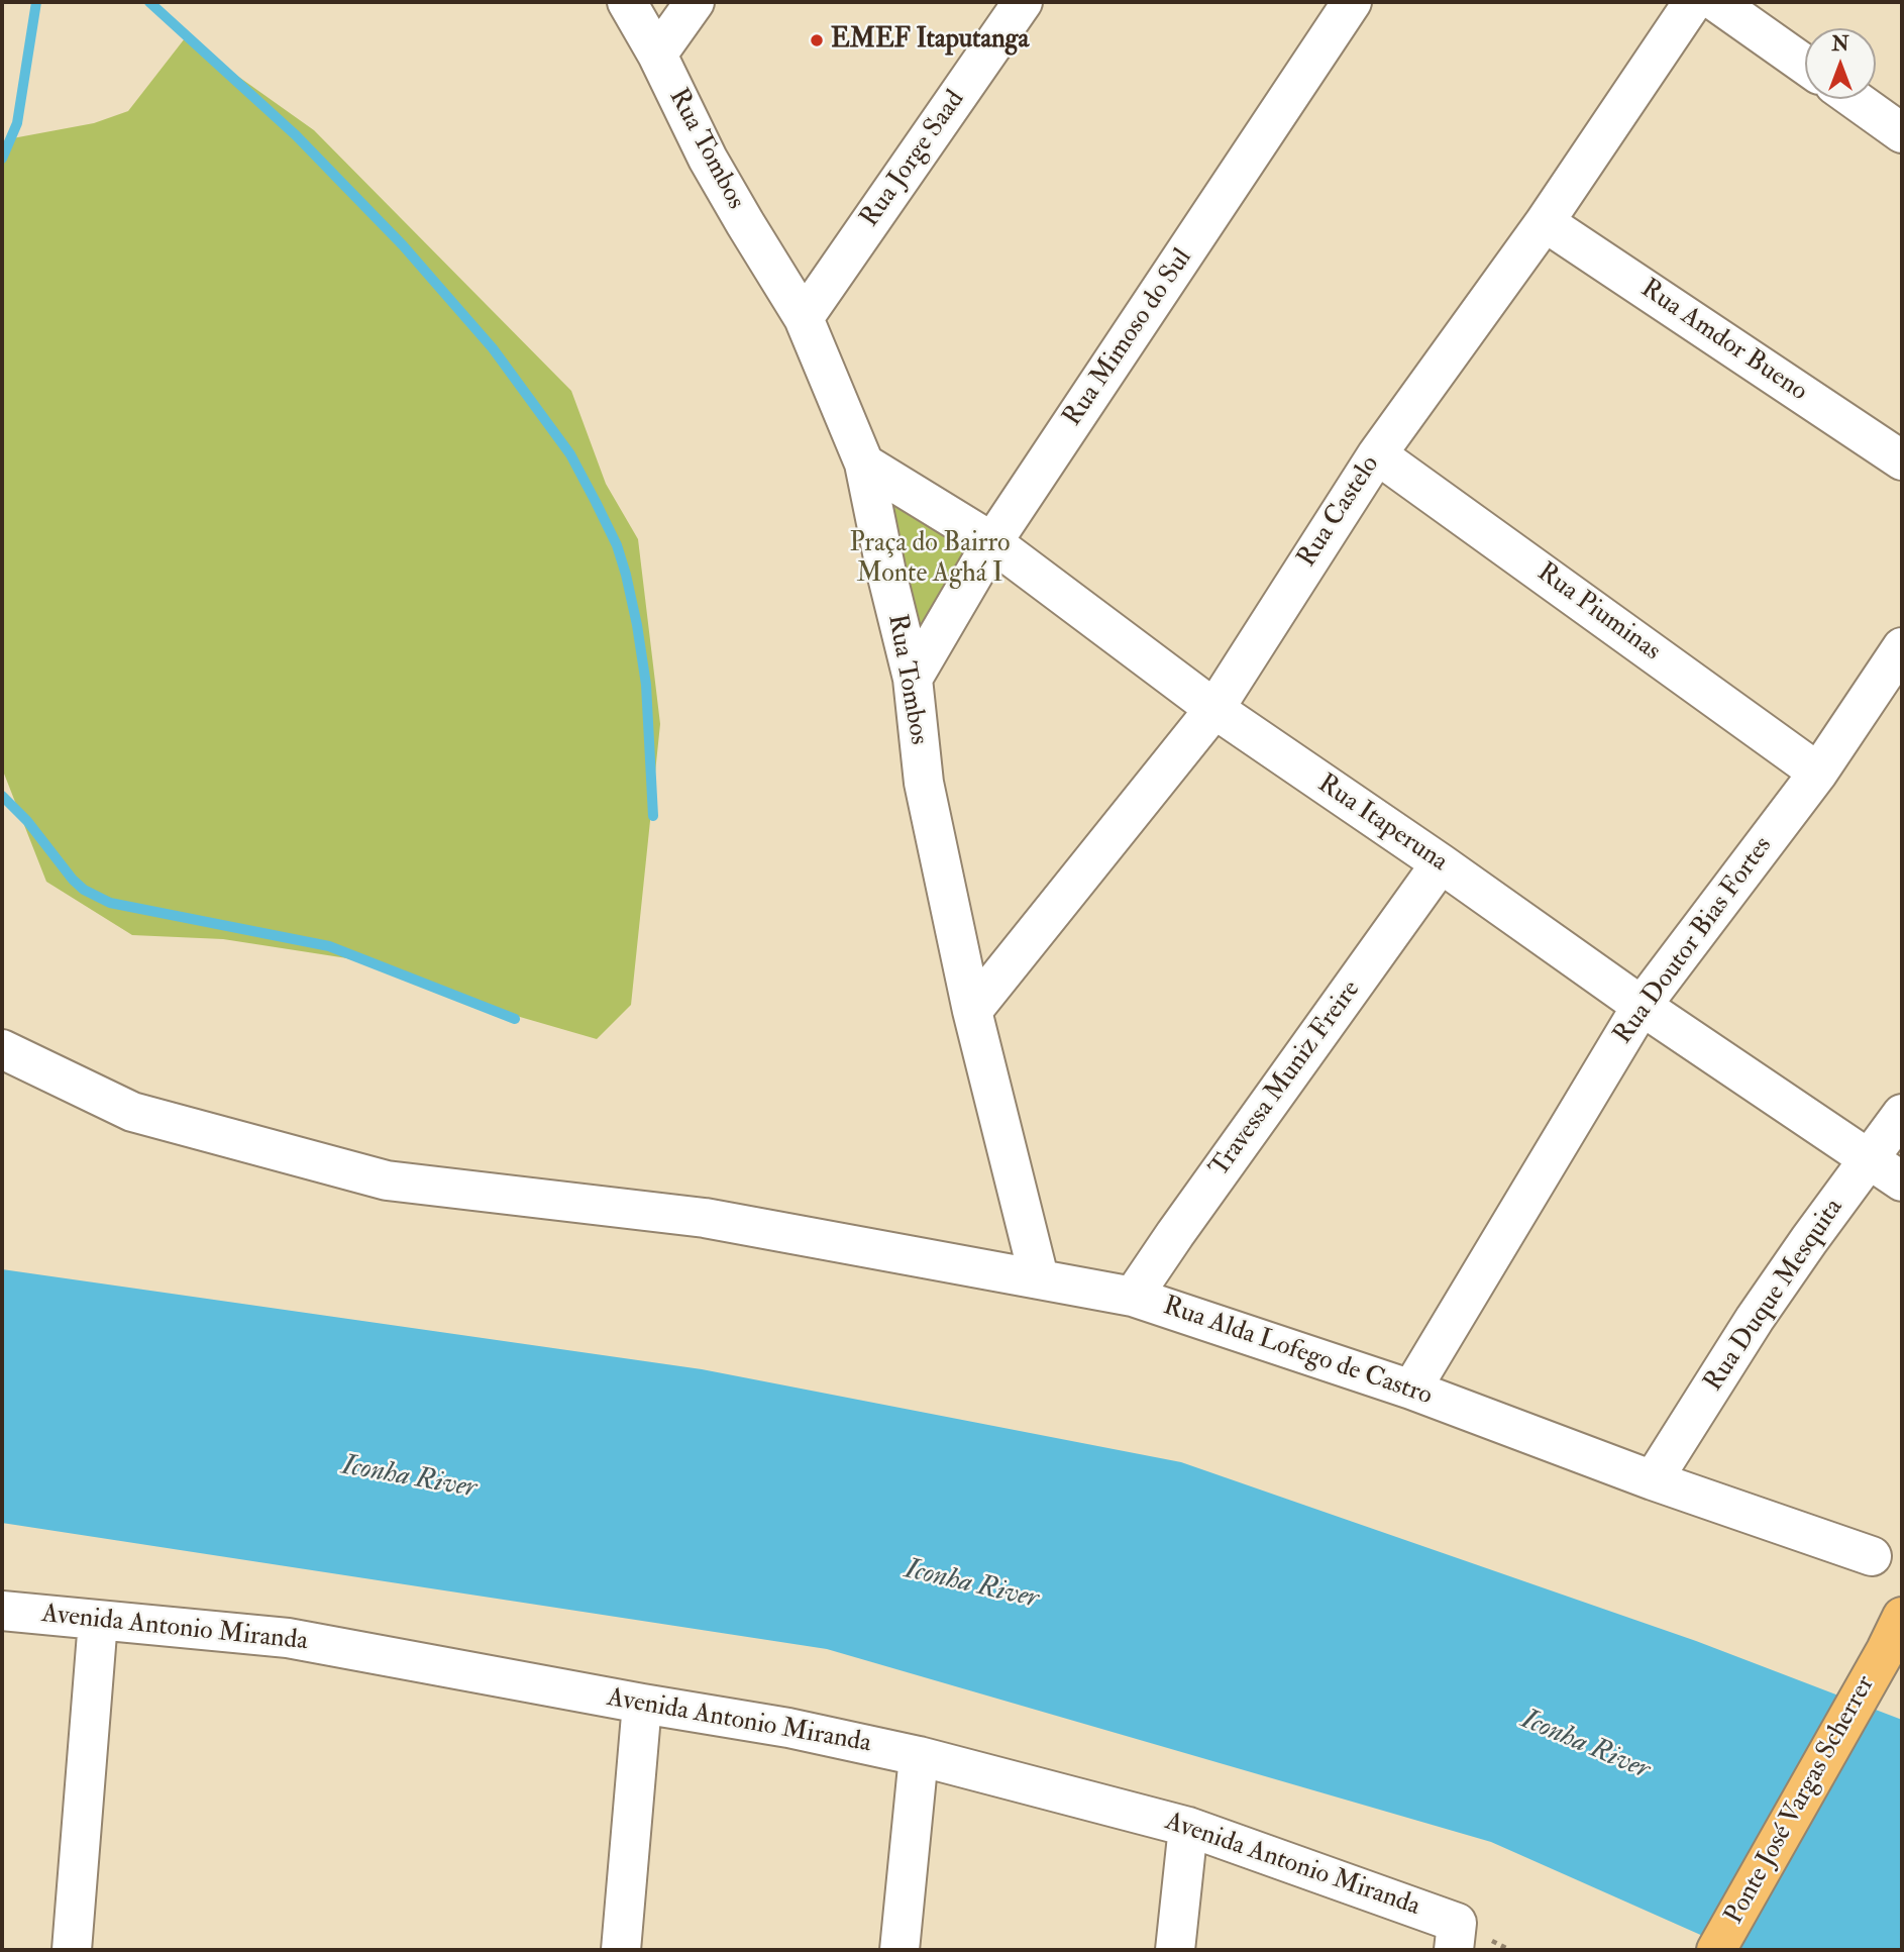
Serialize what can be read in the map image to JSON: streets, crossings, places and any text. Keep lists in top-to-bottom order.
{
  "streets": {
    "main road": ["Ponte José Vargas Scherrer"],
    "street": [
      "Rua Tombos",
      "Rua Jorge Saad",
      "Rua Mimoso do Sul",
      "Rua Amdor Bueno",
      "Rua Castelo",
      "Rua Piuminas",
      "Rua Itaperuna",
      "Rua Doutor Bias Fortes",
      "Travessa Muniz Freire",
      "Rua Duque Mesquita",
      "Rua Alda Lofego de Castro",
      "Avenida Antonio Miranda"
    ]
  },
  "crossings": [
    ["Rua Tombos", "Rua Jorge Saad"],
    ["Rua Tombos", "Rua Mimoso do Sul"],
    ["Rua Tombos", "Rua Castelo"],
    ["Rua Tombos", "Rua Itaperuna"],
    ["Rua Tombos", "Rua Alda Lofego de Castro"],
    ["Rua Mimoso do Sul", "Rua Itaperuna"],
    ["Rua Amdor Bueno", "Rua Castelo"],
    ["Rua Castelo", "Rua Piuminas"],
    ["Rua Castelo", "Rua Itaperuna"],
    ["Rua Piuminas", "Rua Doutor Bias Fortes"],
    ["Rua Itaperuna", "Rua Doutor Bias Fortes"],
    ["Rua Itaperuna", "Travessa Muniz Freire"],
    ["Rua Itaperuna", "Rua Duque Mesquita"],
    ["Rua Doutor Bias Fortes", "Rua Alda Lofego de Castro"],
    ["Travessa Muniz Freire", "Rua Alda Lofego de Castro"],
    ["Rua Duque Mesquita", "Rua Alda Lofego de Castro"]
  ],
  "water": ["Iconha River"],
  "parks": ["Praça do Bairro Monte Aghá I"],
  "places": ["EMEF Itaputanga"],
  "north": "top"
}
